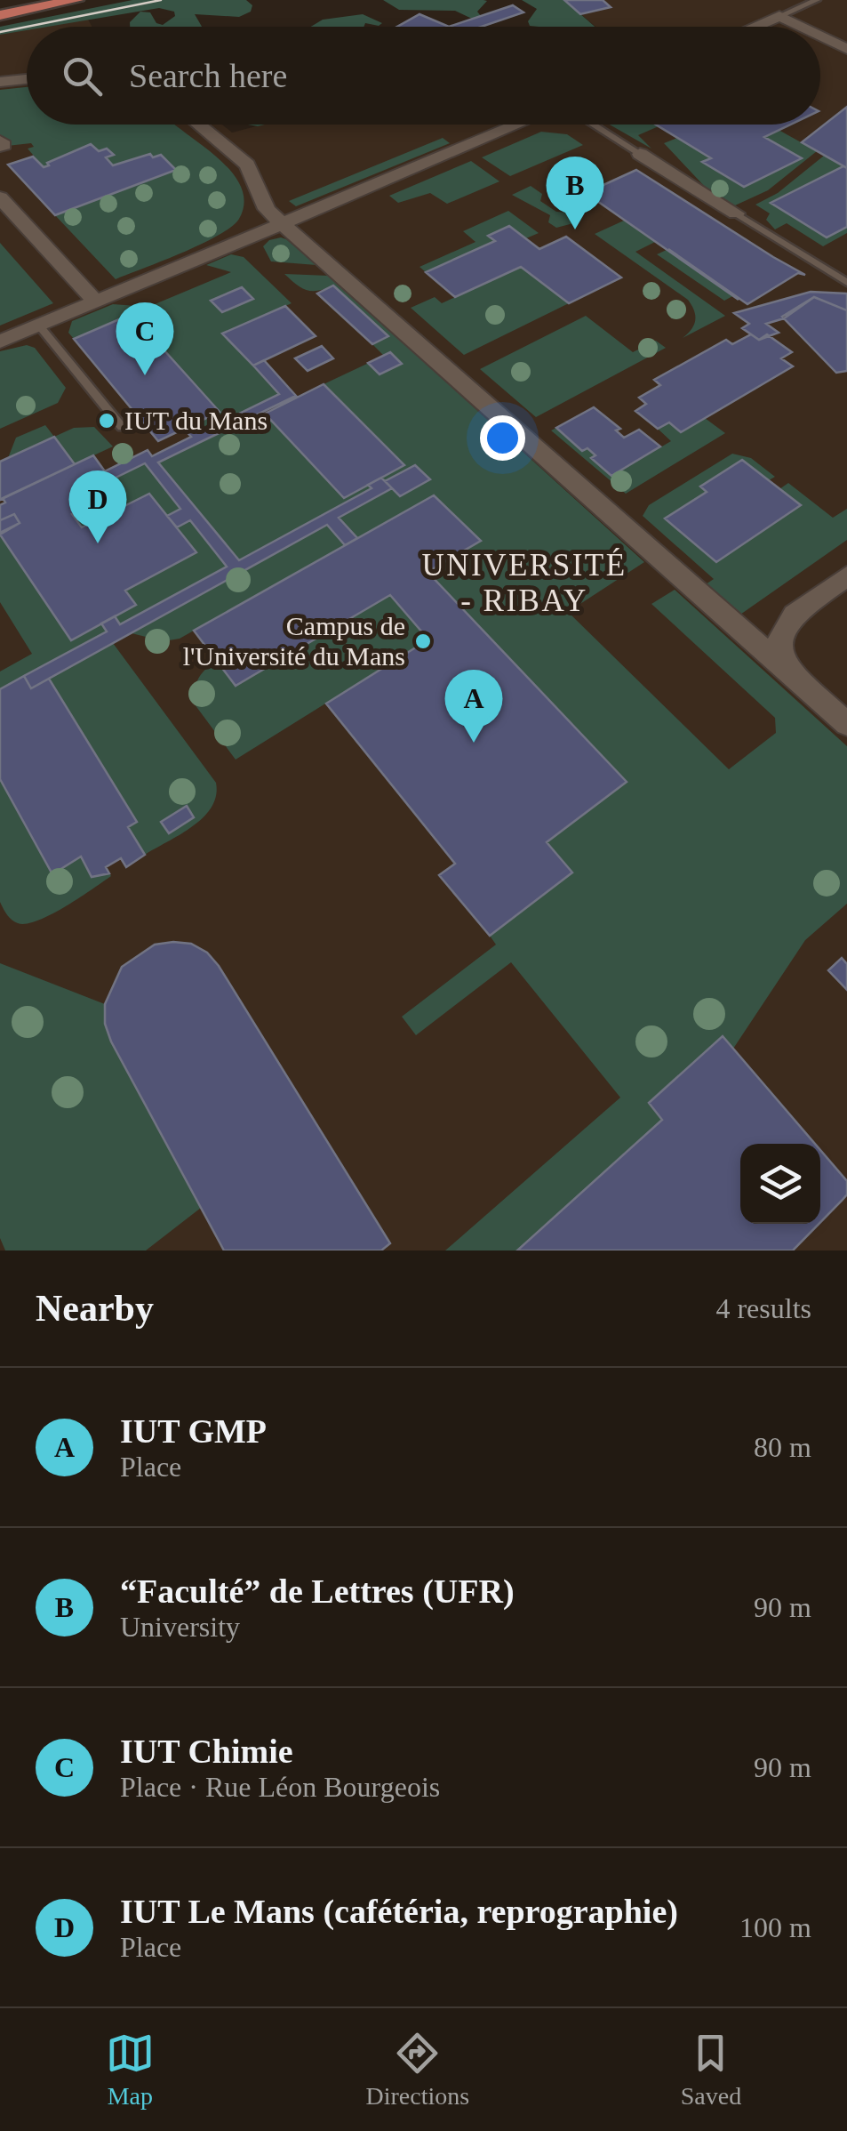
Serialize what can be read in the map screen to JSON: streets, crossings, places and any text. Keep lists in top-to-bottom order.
{
  "districts": ["UNIVERSITÉ - RIBAY"],
  "places": ["IUT du Mans", "Campus de l'Université du Mans"],
  "page": {
    "search": "Search here",
    "pins": [
      "B",
      "C",
      "D",
      "A"
    ],
    "heading": ["Nearby", "4 results"],
    "list": [
      {
        "mark": "A",
        "name": "IUT GMP",
        "note": "Place",
        "value": "80 m"
      },
      {
        "mark": "B",
        "name": "“Faculté” de Lettres (UFR)",
        "note": "University",
        "value": "90 m"
      },
      {
        "mark": "C",
        "name": "IUT Chimie",
        "note": "Place · Rue Léon Bourgeois",
        "value": "90 m"
      },
      {
        "mark": "D",
        "name": "IUT Le Mans (cafétéria, reprographie)",
        "note": "Place",
        "value": "100 m"
      }
    ],
    "nav": ["Map", "Directions", "Saved"]
  }
}
